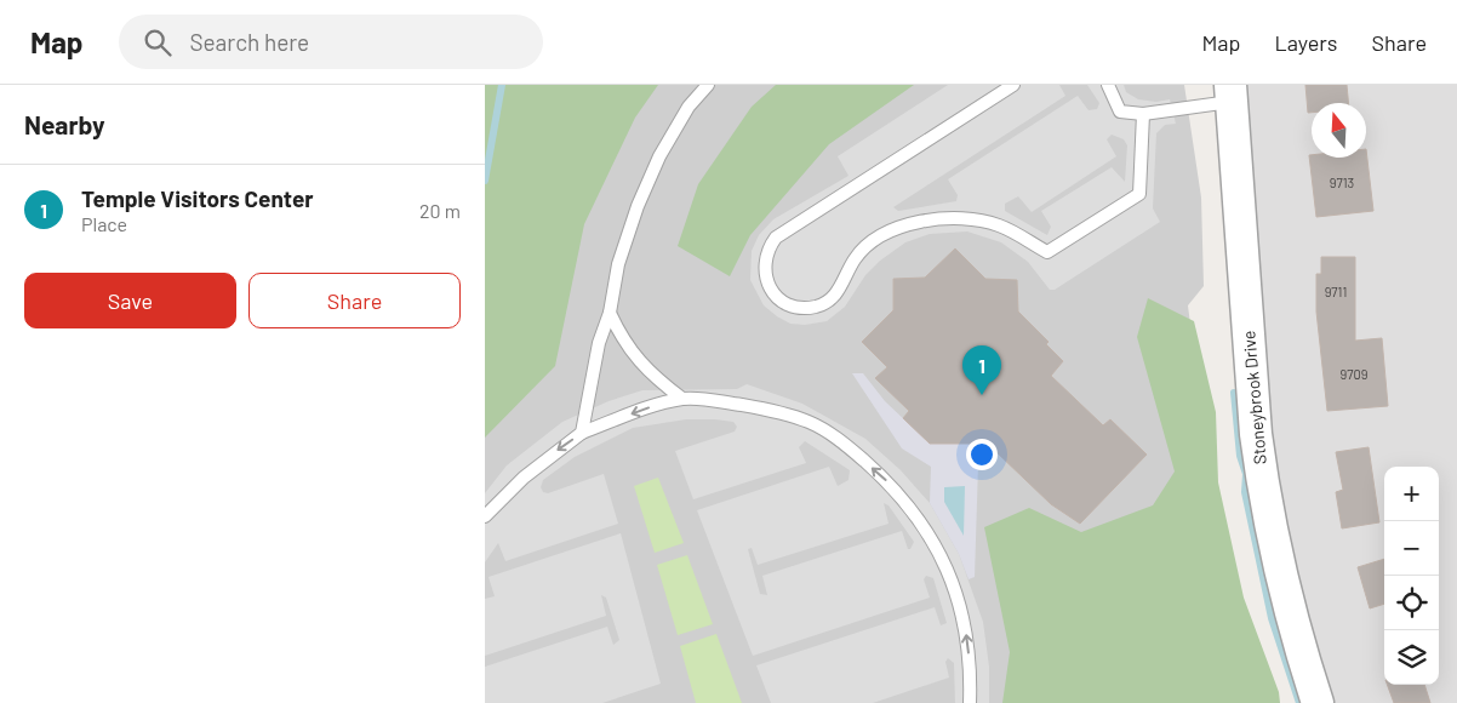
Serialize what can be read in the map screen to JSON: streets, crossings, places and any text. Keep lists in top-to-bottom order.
{
  "streets": {
    "street": ["Stoneybrook Drive"]
  },
  "house_numbers": ["9713", "9711", "9709"],
  "north": "top",
  "page": {
    "header": "Map",
    "search": "Search here",
    "nav": ["Map", "Layers", "Share"],
    "heading": "Nearby",
    "list": [
      {
        "mark": "1",
        "name": "Temple Visitors Center",
        "note": "Place",
        "value": "20 m"
      }
    ],
    "buttons": ["Save", "Share"],
    "pins": "1",
    "map_buttons": ["+", "−"]
  }
}
